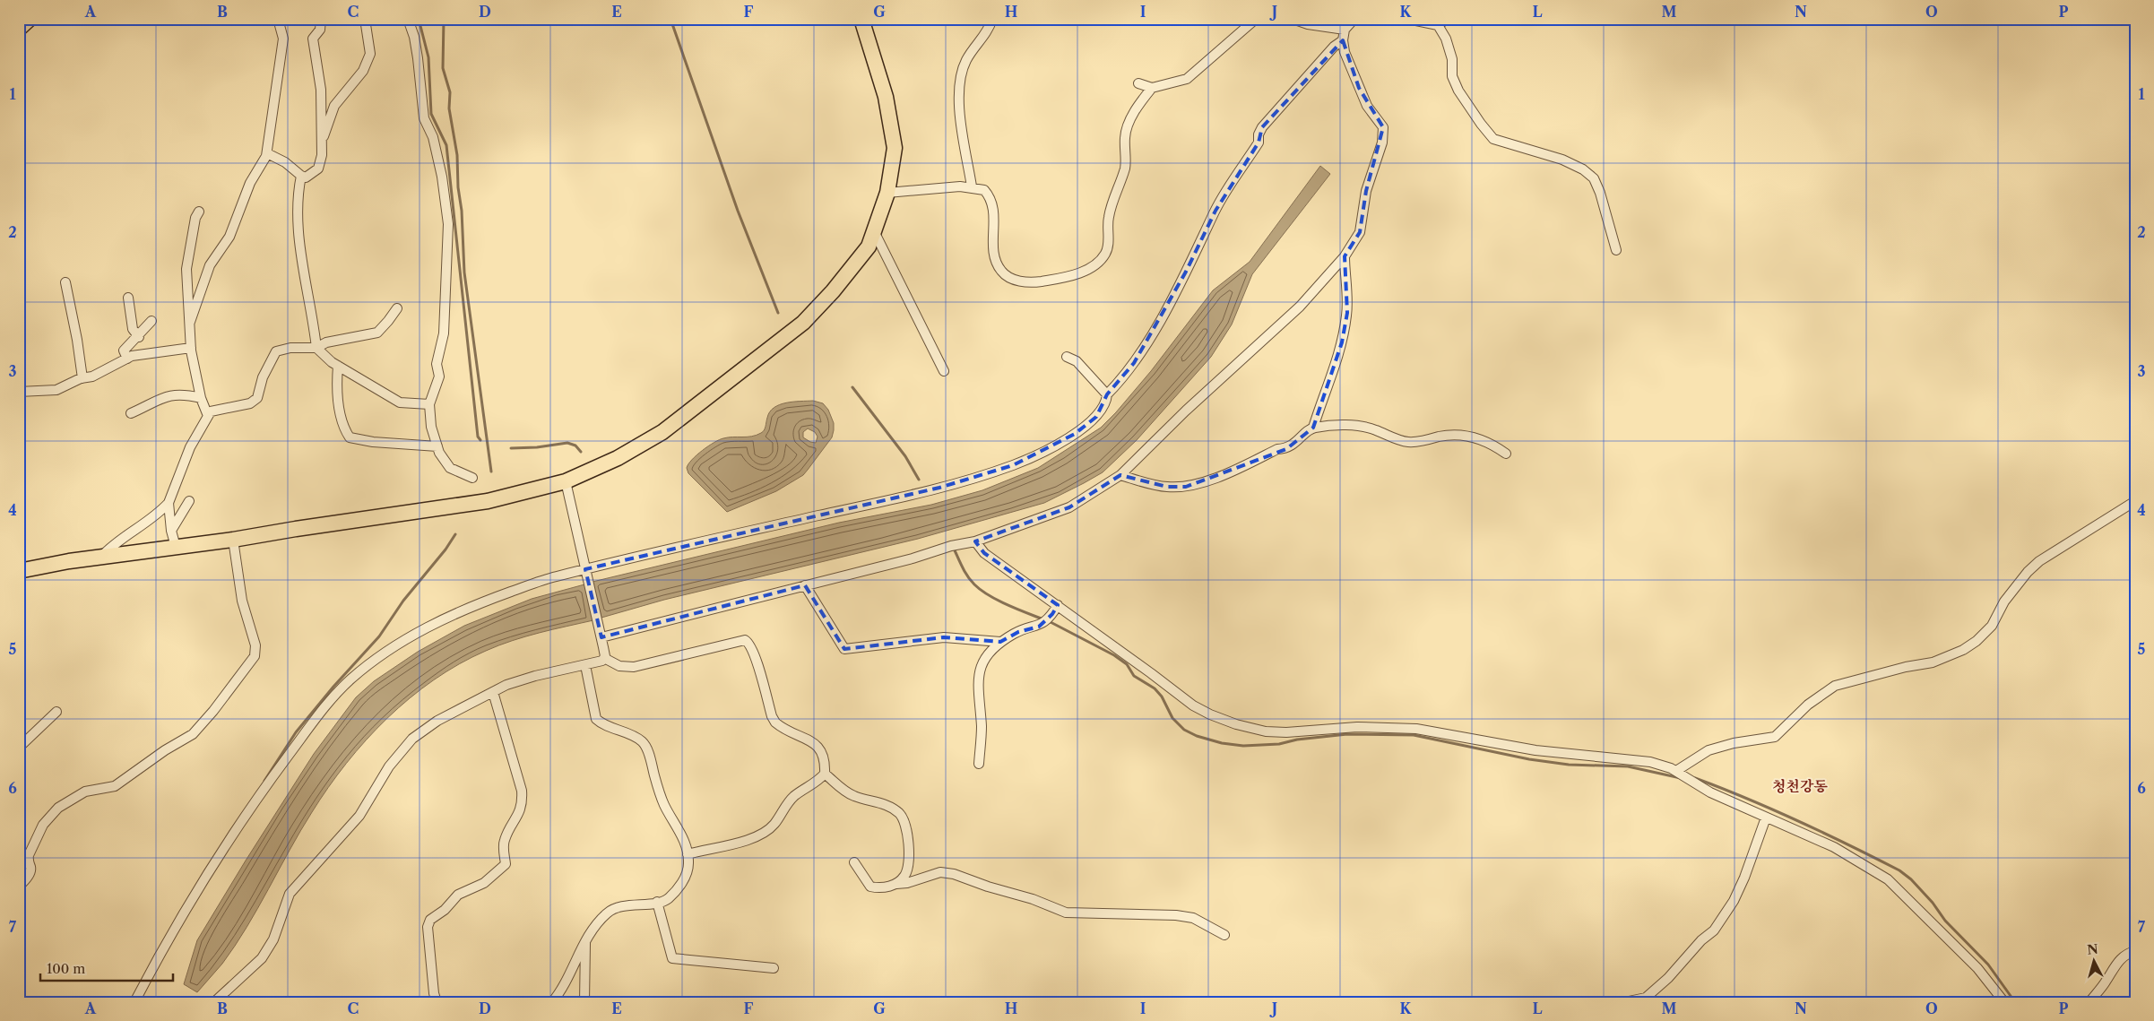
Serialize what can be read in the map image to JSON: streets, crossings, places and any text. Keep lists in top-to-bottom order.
{
  "districts": ["청천강동"],
  "scale_bar": "100 m",
  "north": "top",
  "grid": {
    "columns": [
      "A",
      "B",
      "C",
      "D",
      "E",
      "F",
      "G",
      "H",
      "I",
      "J",
      "K",
      "L",
      "M",
      "N",
      "O",
      "P"
    ],
    "rows": [
      "1",
      "2",
      "3",
      "4",
      "5",
      "6",
      "7"
    ]
  }
}
